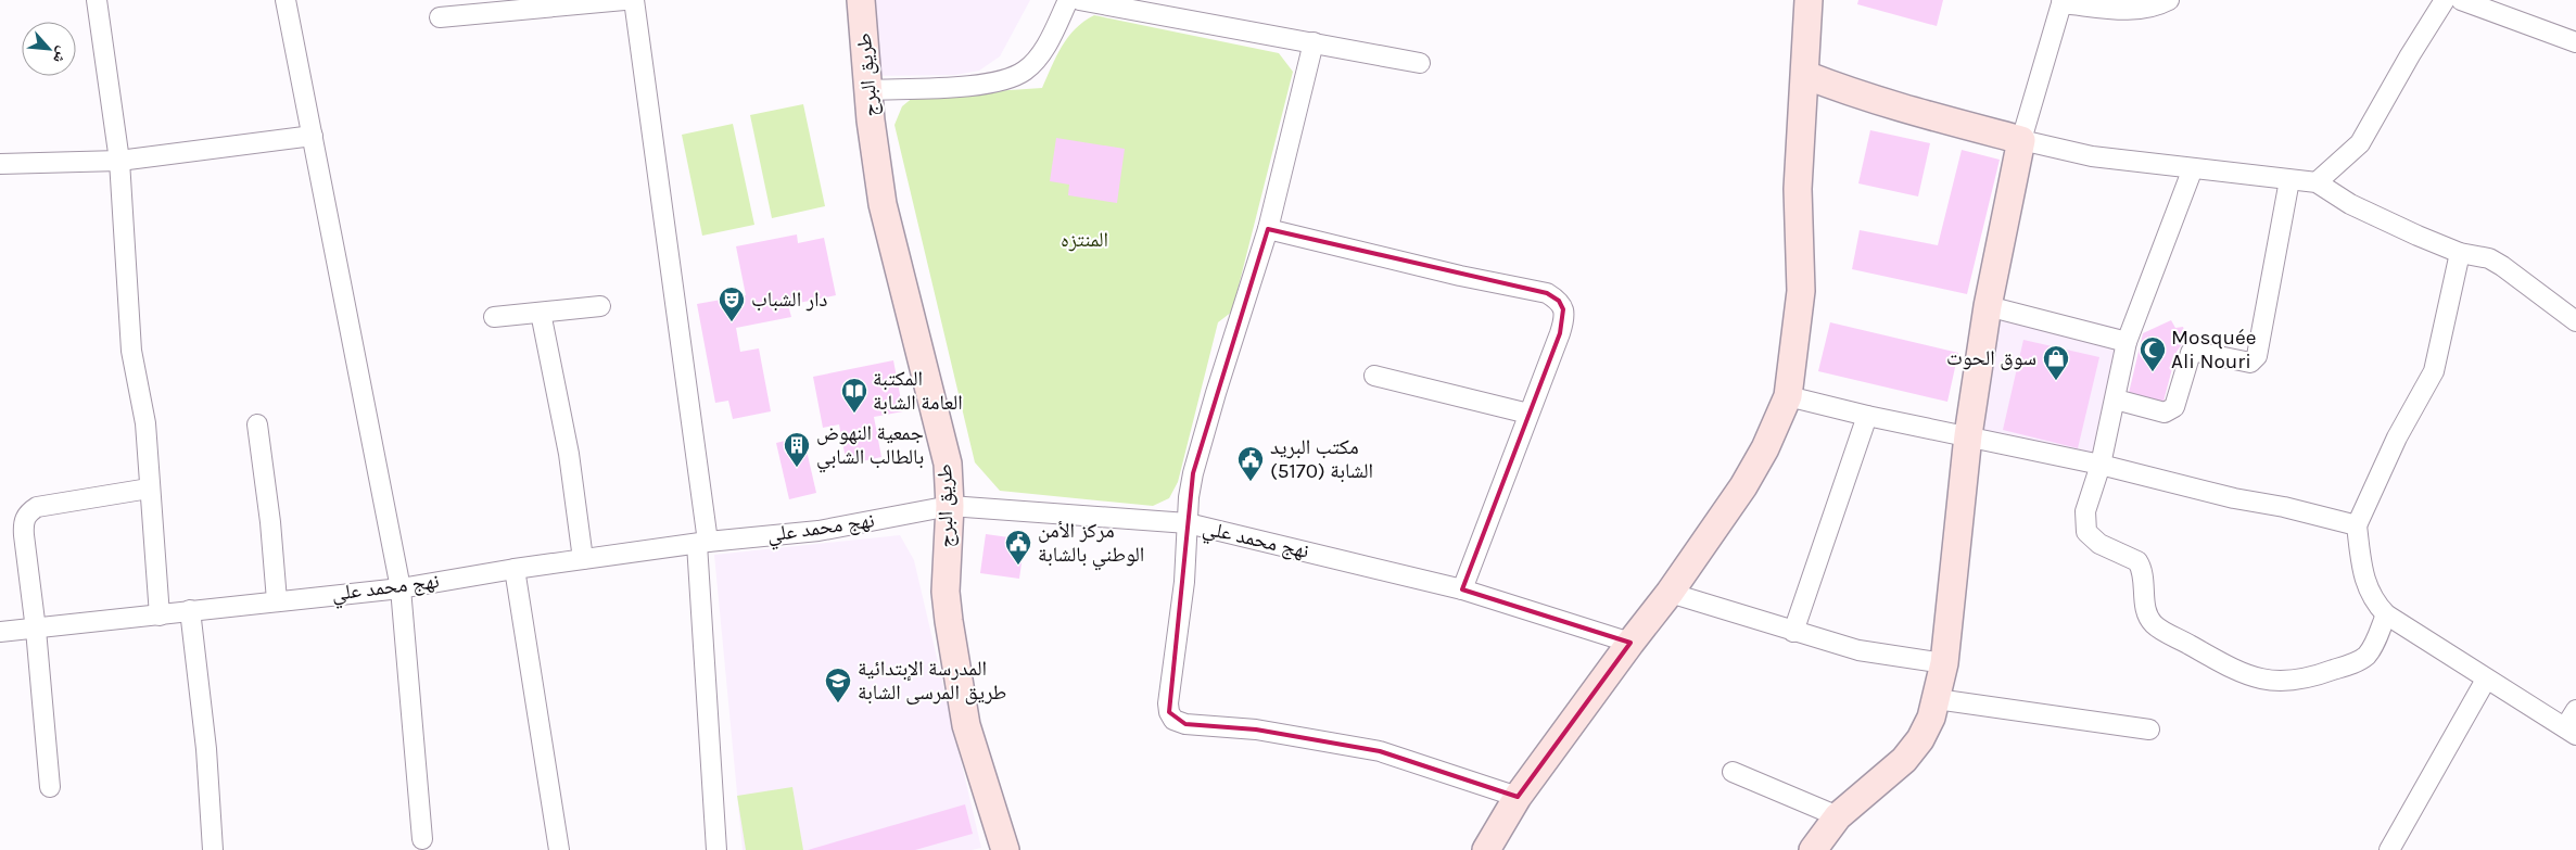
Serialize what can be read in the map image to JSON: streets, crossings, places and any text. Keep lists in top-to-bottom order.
{
  "streets": {
    "street": ["طريق البرج", "نهج محمد علي"]
  },
  "crossings": [
    ["طريق البرج", "نهج محمد علي"]
  ],
  "parks": ["المنتزه"],
  "places": {
    "theatre": ["دار الشباب"],
    "mosque": ["Mosquée Ali Nouri"],
    "shop": ["سوق الحوت"],
    "library": ["المكتبة العامة الشابة"],
    "building": ["جمعية النهوض بالطالب الشابي"],
    "public building": ["مكتب البريد الشابة (5170)", "مركز الأمن الوطني بالشابة"],
    "school or university": ["المدرسة الإبتدائية طريق المرسى الشابة"]
  },
  "north": "bottom right"
}
